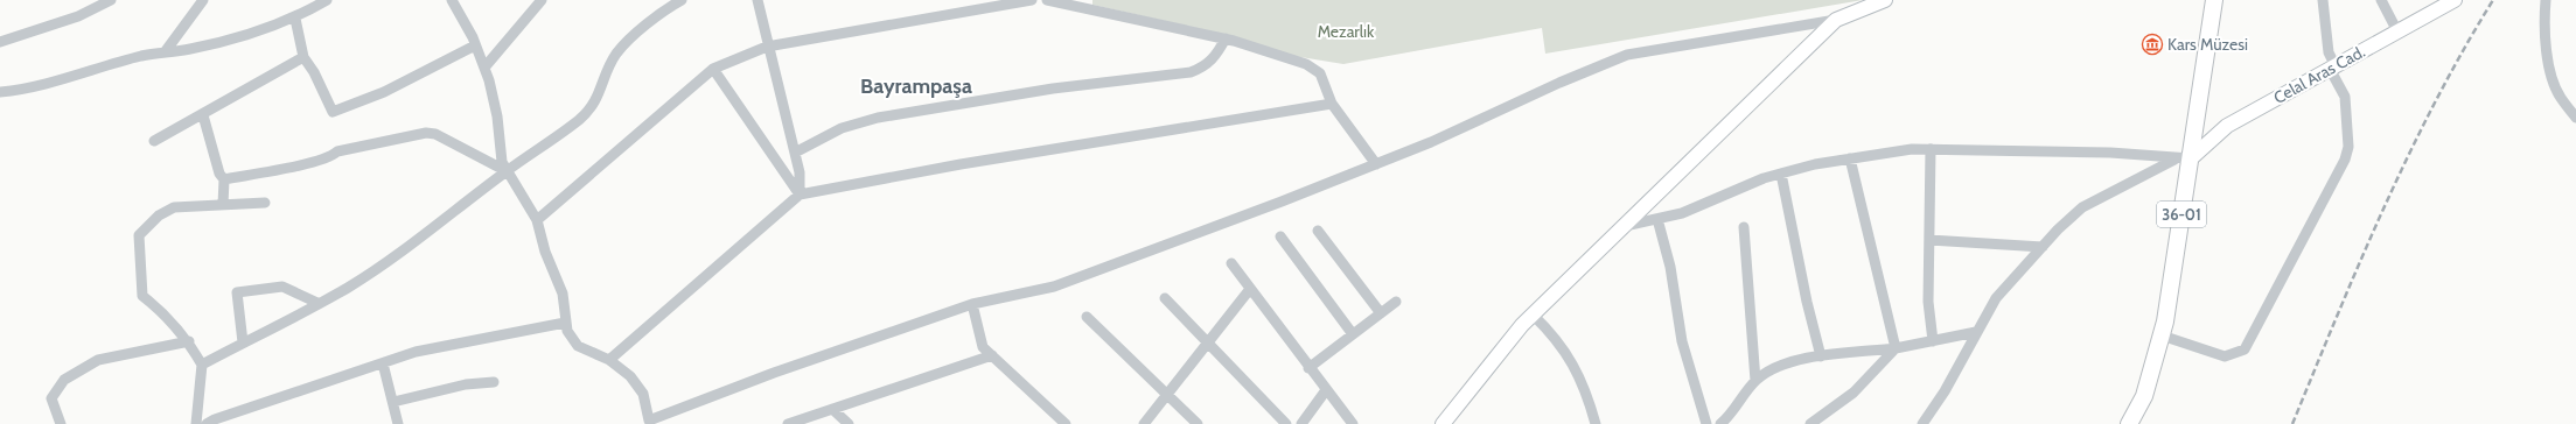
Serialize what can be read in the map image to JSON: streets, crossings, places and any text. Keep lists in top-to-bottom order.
{
  "streets": {
    "main road": ["Celal Aras Cad.", "36-01"]
  },
  "crossings": [
    ["Celal Aras Cad.", "36-01"]
  ],
  "districts": ["Bayrampaşa"],
  "parks": ["Mezarlık"],
  "places": {
    "museum": ["Kars Müzesi̇"]
  }
}
